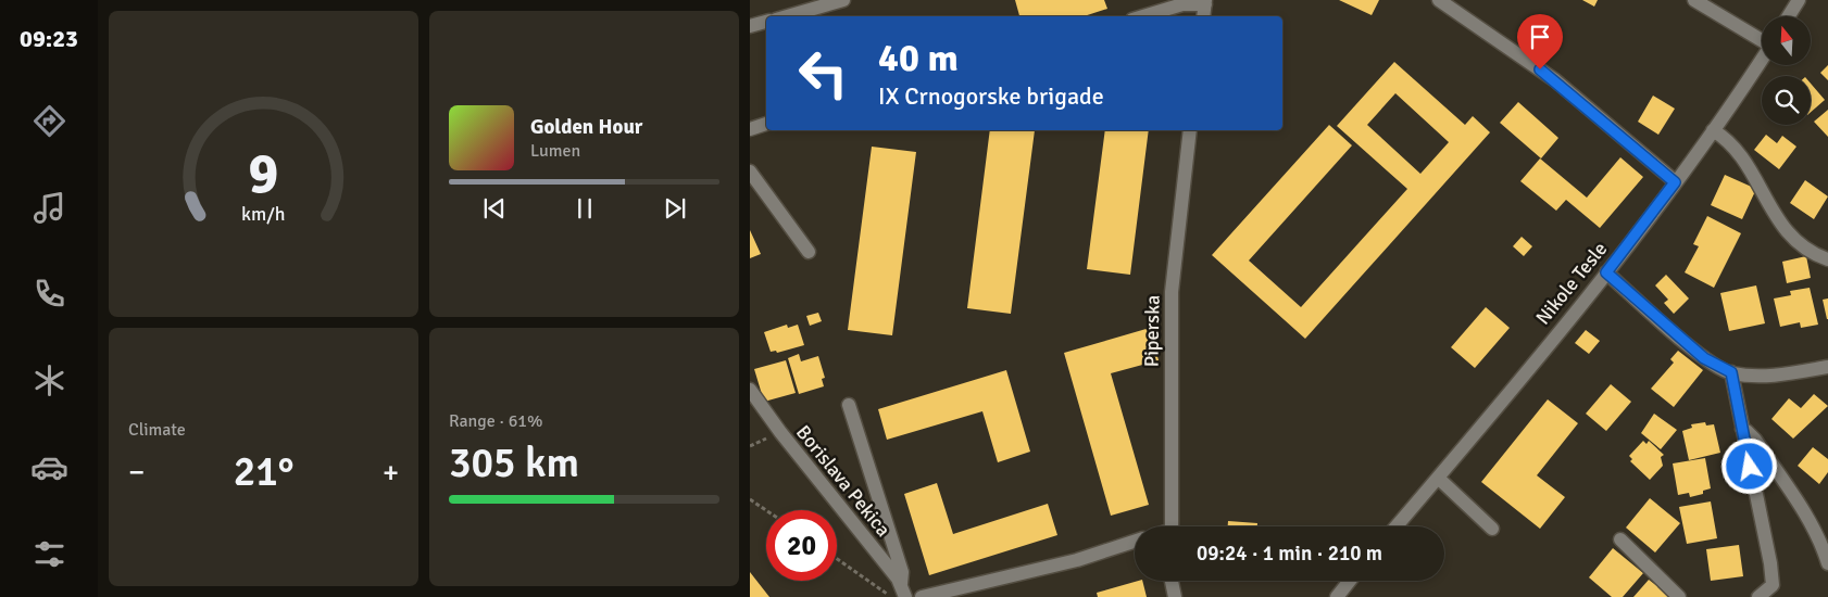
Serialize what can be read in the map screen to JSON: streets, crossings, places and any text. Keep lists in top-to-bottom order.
{
  "streets": {
    "street": ["Nikole Tesle", "Piperska", "Borislava Pekica"]
  },
  "north": "top",
  "page": {
    "tabs": "09:23",
    "turn": ["40 m", "IX Crnogorske brigade"],
    "song": ["Golden Hour", "Lumen"],
    "tile": [
      "Climate",
      ["Range · 61%", "305 km"]
    ],
    "heat": ["−", "21°", "+"],
    "limit": "20",
    "trip": "09:24 · 1 min · 210 m",
    "gauge": ["9", "km/h"]
  }
}
